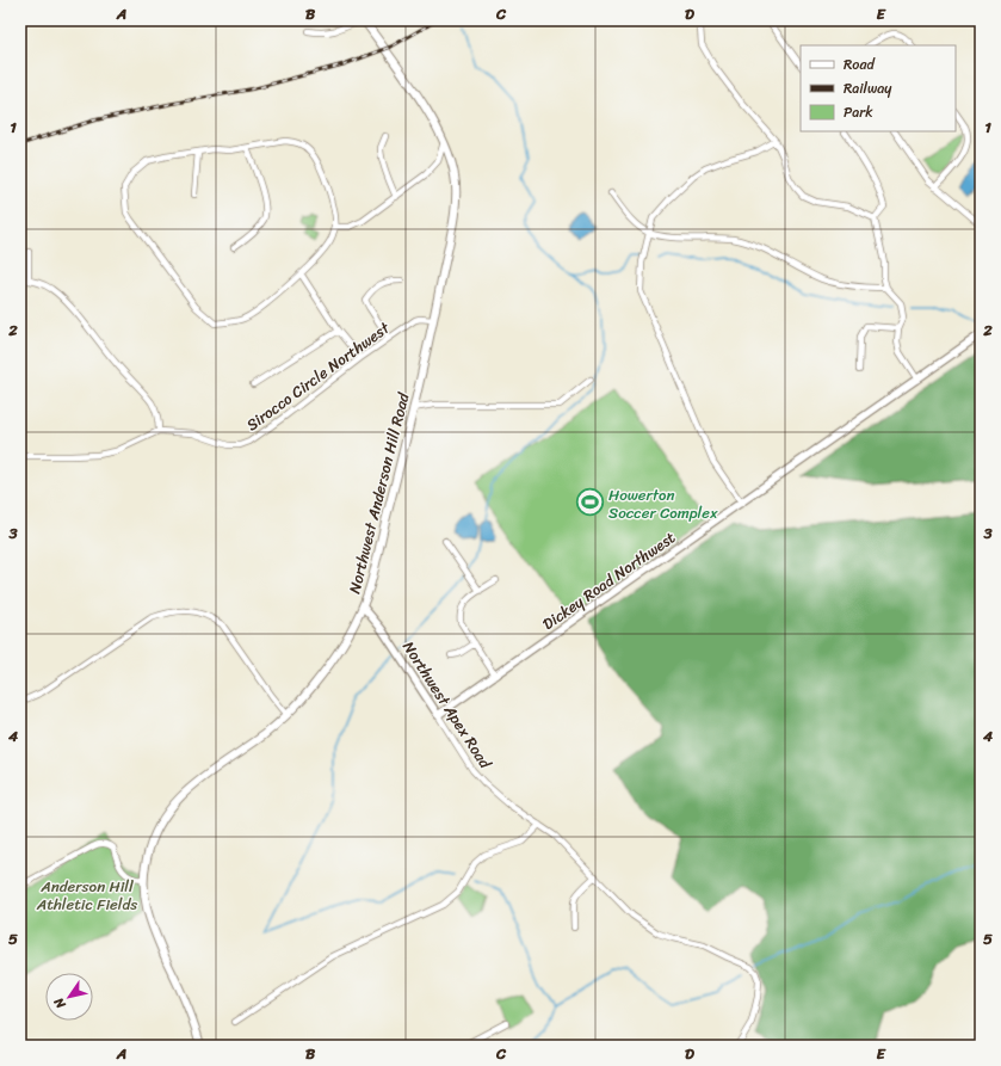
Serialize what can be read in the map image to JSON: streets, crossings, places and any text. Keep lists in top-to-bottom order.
{
  "streets": {
    "main road": ["Northwest Anderson Hill Road"],
    "street": ["Sirocco Circle Northwest", "Dickey Road Northwest", "Northwest Apex Road"]
  },
  "crossings": [
    ["Sirocco Circle Northwest", "Northwest Anderson Hill Road"],
    ["Northwest Anderson Hill Road", "Northwest Apex Road"],
    ["Dickey Road Northwest", "Northwest Apex Road"]
  ],
  "parks": ["Anderson Hill Athletic Fields"],
  "places": {
    "sports": ["Howerton Soccer Complex"]
  },
  "legend": ["Road", "Railway", "Park"],
  "north": "bottom left",
  "grid": {
    "columns": [
      "A",
      "B",
      "C",
      "D",
      "E"
    ],
    "rows": [
      "1",
      "2",
      "3",
      "4",
      "5"
    ]
  }
}
